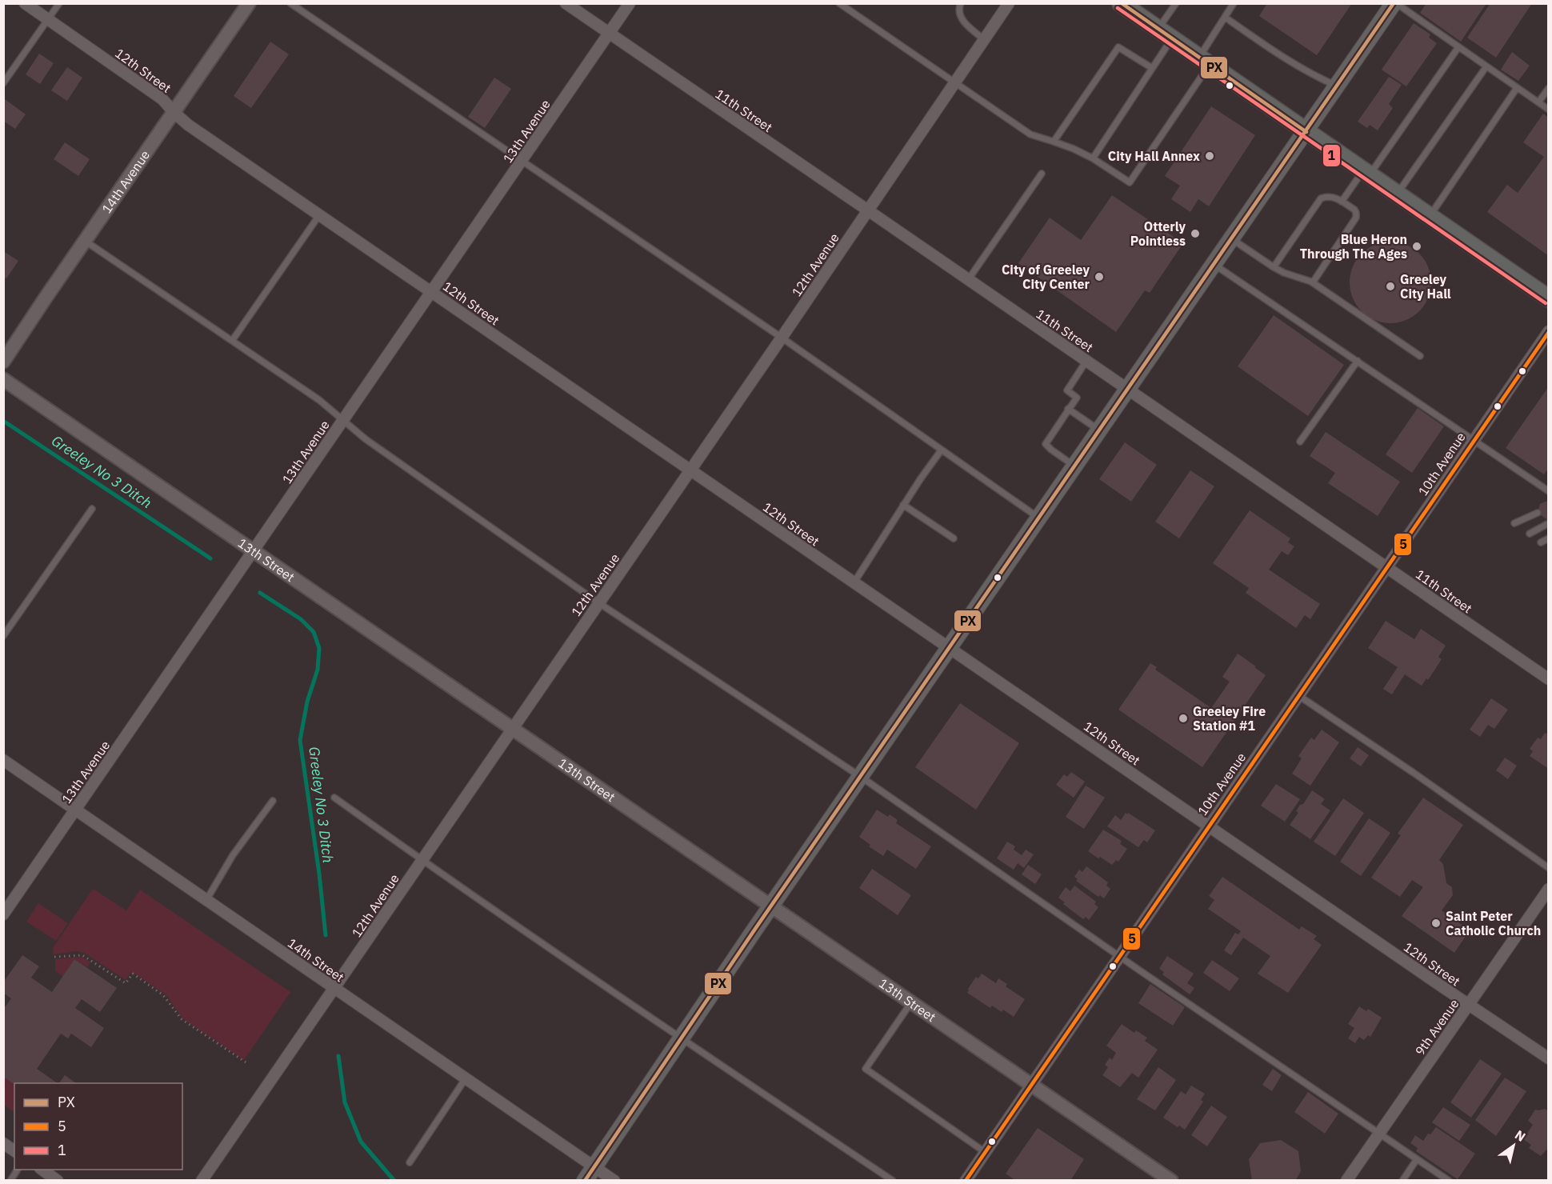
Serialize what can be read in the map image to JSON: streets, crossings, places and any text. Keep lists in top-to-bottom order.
{
  "streets": {
    "street": [
      "12th Street",
      "11th Street",
      "13th Avenue",
      "14th Avenue",
      "12th Avenue",
      "10th Avenue",
      "13th Street",
      "14th Street",
      "9th Avenue"
    ]
  },
  "crossings": [
    ["12th Street", "13th Avenue"],
    ["12th Street", "14th Avenue"],
    ["12th Street", "12th Avenue"],
    ["12th Street", "10th Avenue"],
    ["12th Street", "9th Avenue"],
    ["11th Street", "13th Avenue"],
    ["11th Street", "12th Avenue"],
    ["11th Street", "10th Avenue"],
    ["13th Avenue", "13th Street"],
    ["13th Avenue", "14th Street"],
    ["12th Avenue", "13th Street"],
    ["12th Avenue", "14th Street"],
    ["10th Avenue", "13th Street"]
  ],
  "water": ["Greeley No 3 Ditch"],
  "places": [
    "City Hall Annex",
    "Otterly Pointless",
    "Blue Heron Through The Ages",
    "City of Greeley City Center",
    "Greeley City Hall",
    "Greeley Fire Station #1",
    "Saint Peter Catholic Church"
  ],
  "lines": ["transit line PX", "transit line 1", "transit line 5"],
  "legend": ["PX", "5", "1"],
  "north": "top right"
}
